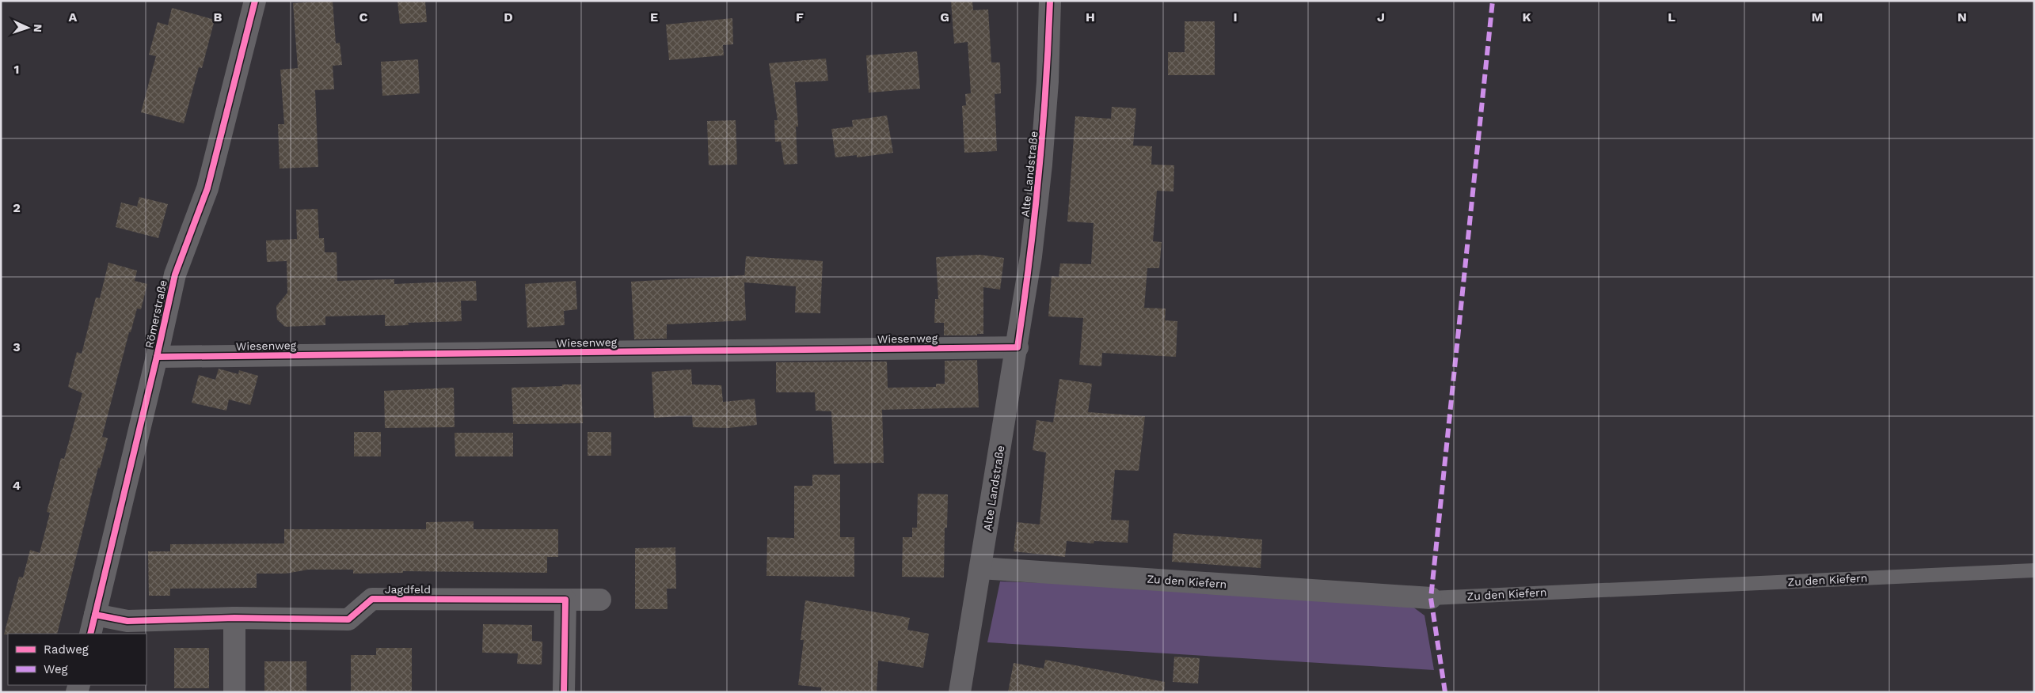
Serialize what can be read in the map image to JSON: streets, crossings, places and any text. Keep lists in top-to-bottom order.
{
  "streets": {
    "street": [
      "Alte Landstraße",
      "Römerstraße",
      "Wiesenweg",
      "Zu den Kiefern",
      "Jagdfeld"
    ]
  },
  "crossings": [
    ["Alte Landstraße", "Wiesenweg"],
    ["Alte Landstraße", "Zu den Kiefern"],
    ["Römerstraße", "Wiesenweg"],
    ["Römerstraße", "Jagdfeld"]
  ],
  "legend": ["Radweg", "Weg"],
  "north": "right",
  "grid": {
    "columns": [
      "A",
      "B",
      "C",
      "D",
      "E",
      "F",
      "G",
      "H",
      "I",
      "J",
      "K",
      "L",
      "M",
      "N"
    ],
    "rows": [
      "1",
      "2",
      "3",
      "4"
    ]
  }
}
